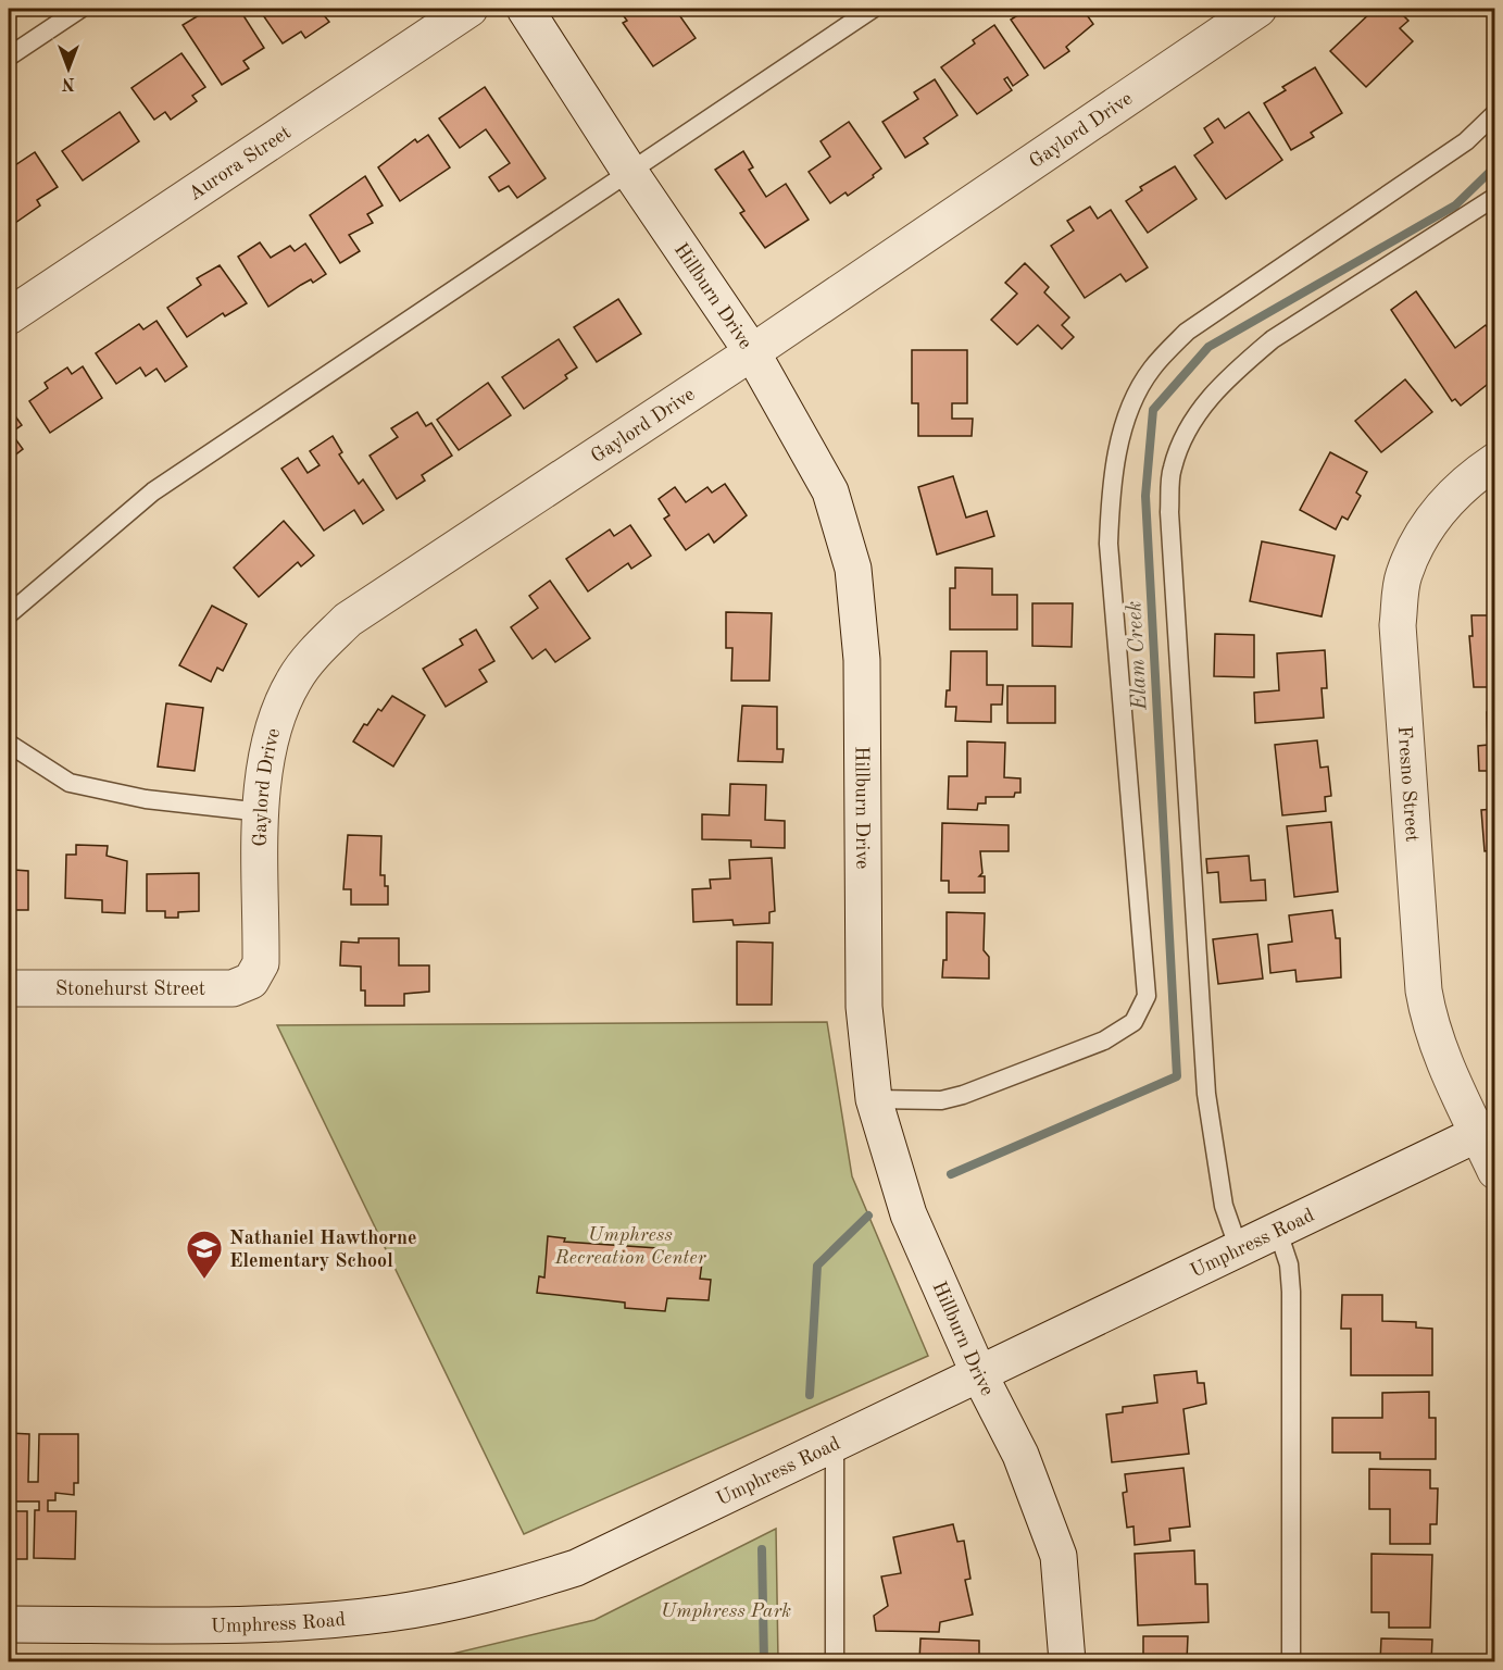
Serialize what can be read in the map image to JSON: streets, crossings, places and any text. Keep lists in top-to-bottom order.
{
  "streets": {
    "street": [
      "Gaylord Drive",
      "Aurora Street",
      "Hillburn Drive",
      "Fresno Street",
      "Stonehurst Street",
      "Umphress Road"
    ]
  },
  "crossings": [
    ["Gaylord Drive", "Hillburn Drive"],
    ["Gaylord Drive", "Stonehurst Street"],
    ["Hillburn Drive", "Umphress Road"],
    ["Fresno Street", "Umphress Road"]
  ],
  "water": ["Elam Creek"],
  "parks": ["Umphress Recreation Center", "Umphress Park"],
  "places": {
    "school or university": ["Nathaniel Hawthorne Elementary School"]
  },
  "north": "bottom"
}
